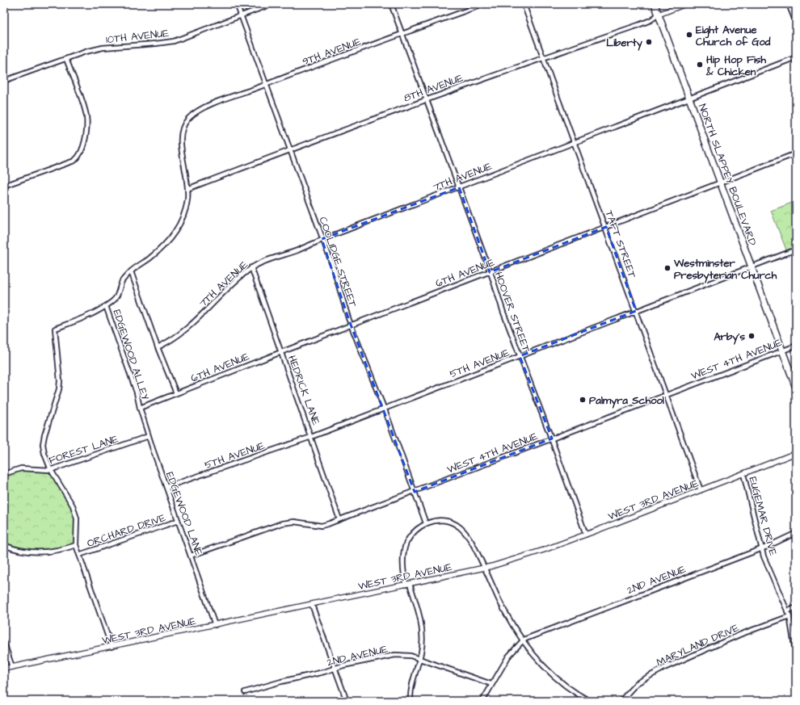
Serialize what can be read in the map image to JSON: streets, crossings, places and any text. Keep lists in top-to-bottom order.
{
  "streets": {
    "main road": ["NORTH SLAPPEY BOULEVARD"],
    "street": [
      "10TH AVENUE",
      "9TH AVENUE",
      "8TH AVENUE",
      "7TH AVENUE",
      "TAFT STREET",
      "COOLIDGE STREET",
      "6TH AVENUE",
      "HOOVER STREET",
      "EDGEWOOD ALLEY",
      "WEST 4TH AVENUE",
      "5TH AVENUE",
      "HEDRICK LANE",
      "FOREST LANE",
      "WEST 3RD AVENUE",
      "EDGEWOOD LANE",
      "EUGEMAR DRIVE",
      "ORCHARD DRIVE",
      "2ND AVENUE",
      "MARYLAND DRIVE"
    ]
  },
  "crossings": [
    ["10TH AVENUE", "COOLIDGE STREET"],
    ["9TH AVENUE", "8TH AVENUE"],
    ["9TH AVENUE", "COOLIDGE STREET"],
    ["9TH AVENUE", "HOOVER STREET"],
    ["8TH AVENUE", "NORTH SLAPPEY BOULEVARD"],
    ["8TH AVENUE", "TAFT STREET"],
    ["8TH AVENUE", "COOLIDGE STREET"],
    ["8TH AVENUE", "HOOVER STREET"],
    ["NORTH SLAPPEY BOULEVARD", "7TH AVENUE"],
    ["NORTH SLAPPEY BOULEVARD", "6TH AVENUE"],
    ["NORTH SLAPPEY BOULEVARD", "WEST 4TH AVENUE"],
    ["NORTH SLAPPEY BOULEVARD", "5TH AVENUE"],
    ["7TH AVENUE", "TAFT STREET"],
    ["7TH AVENUE", "COOLIDGE STREET"],
    ["7TH AVENUE", "HOOVER STREET"],
    ["7TH AVENUE", "HEDRICK LANE"],
    ["TAFT STREET", "6TH AVENUE"],
    ["TAFT STREET", "WEST 4TH AVENUE"],
    ["TAFT STREET", "5TH AVENUE"],
    ["TAFT STREET", "WEST 3RD AVENUE"],
    ["COOLIDGE STREET", "6TH AVENUE"],
    ["COOLIDGE STREET", "WEST 4TH AVENUE"],
    ["COOLIDGE STREET", "5TH AVENUE"],
    ["6TH AVENUE", "HOOVER STREET"],
    ["6TH AVENUE", "EDGEWOOD ALLEY"],
    ["6TH AVENUE", "HEDRICK LANE"],
    ["6TH AVENUE", "EDGEWOOD LANE"],
    ["HOOVER STREET", "WEST 4TH AVENUE"],
    ["HOOVER STREET", "5TH AVENUE"],
    ["HOOVER STREET", "WEST 3RD AVENUE"],
    ["EDGEWOOD ALLEY", "EDGEWOOD LANE"],
    ["WEST 4TH AVENUE", "HEDRICK LANE"],
    ["WEST 4TH AVENUE", "EDGEWOOD LANE"],
    ["5TH AVENUE", "HEDRICK LANE"],
    ["5TH AVENUE", "EDGEWOOD LANE"],
    ["FOREST LANE", "EDGEWOOD LANE"],
    ["WEST 3RD AVENUE", "EDGEWOOD LANE"],
    ["WEST 3RD AVENUE", "EUGEMAR DRIVE"],
    ["EDGEWOOD LANE", "ORCHARD DRIVE"],
    ["EUGEMAR DRIVE", "2ND AVENUE"],
    ["EUGEMAR DRIVE", "MARYLAND DRIVE"]
  ],
  "places": [
    "Eight Avenue Church of God",
    "Liberty",
    "Hip Hop Fish & Chicken",
    "Westminster Presbyterian Church",
    "Arby's",
    "Palmyra School"
  ]
}
